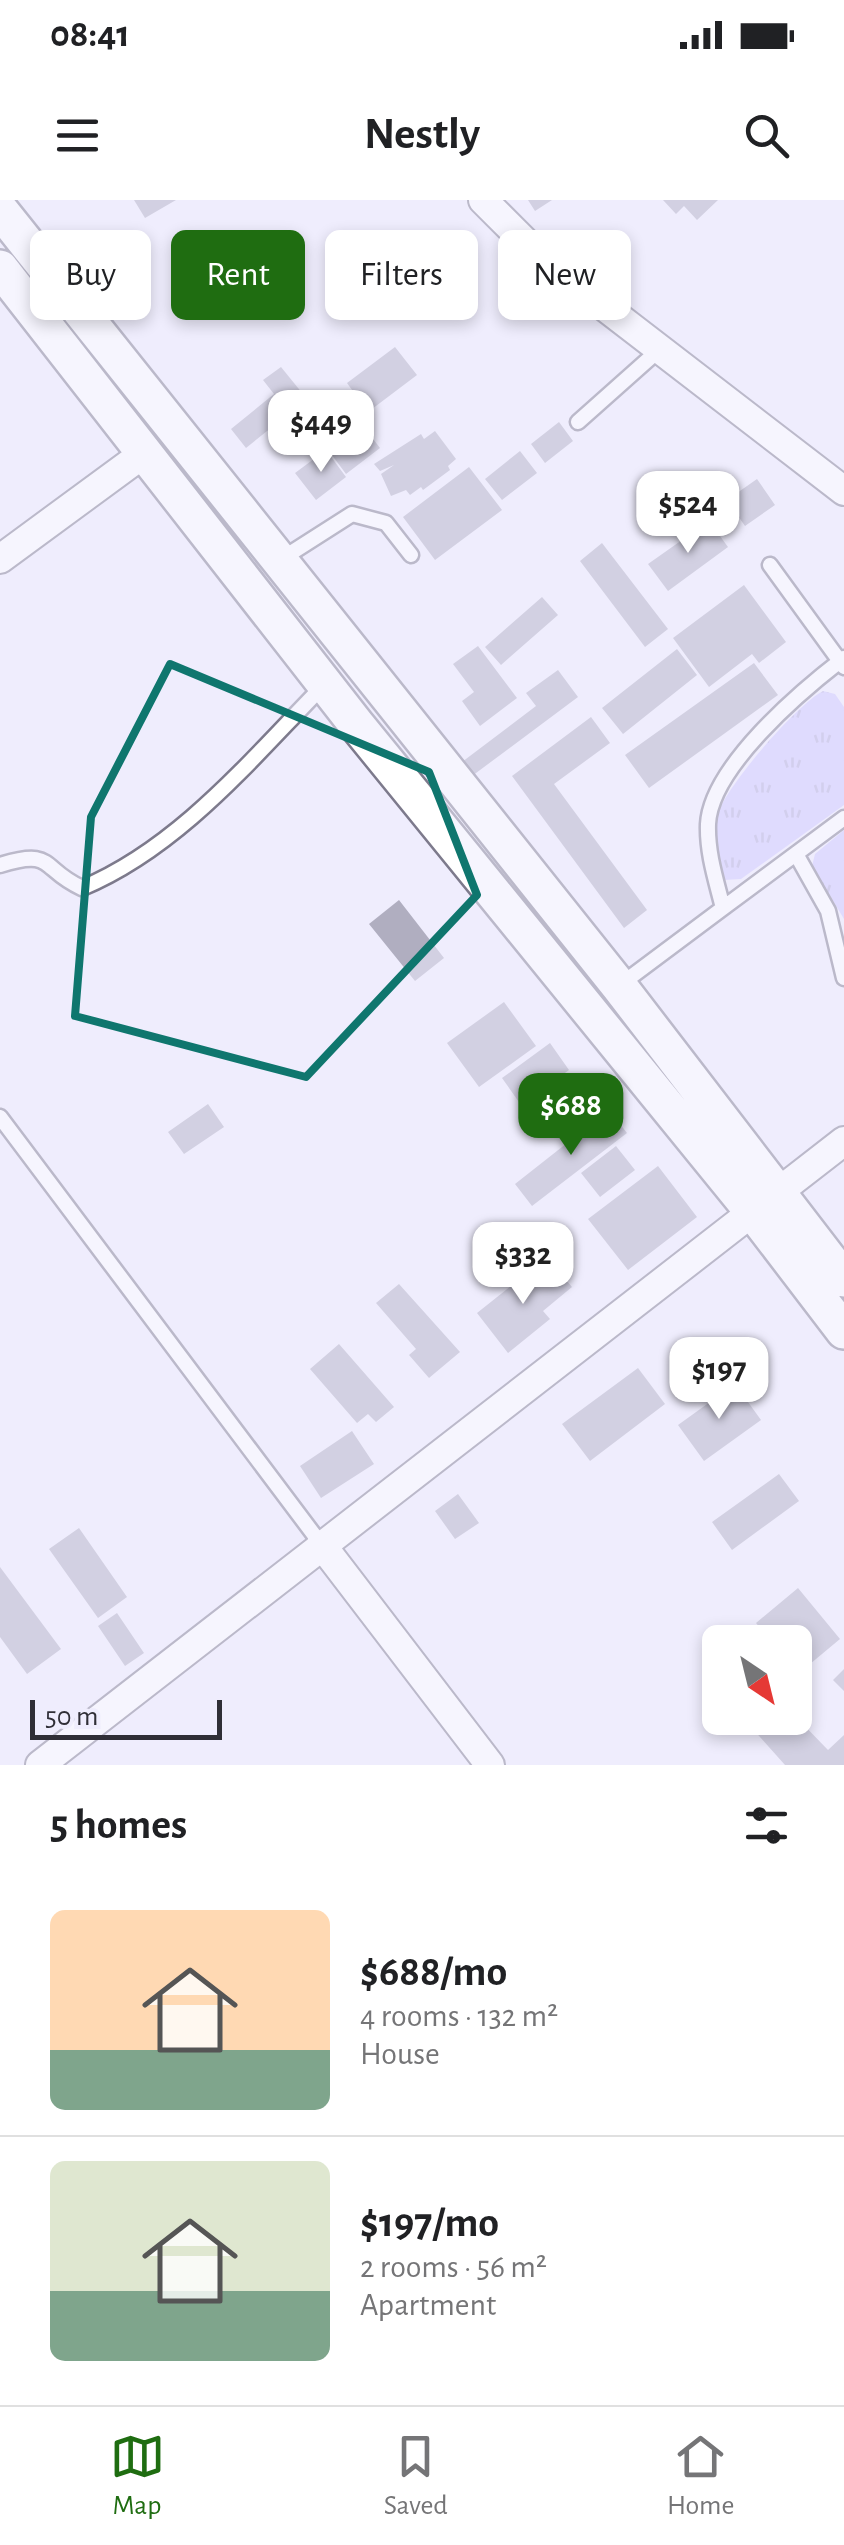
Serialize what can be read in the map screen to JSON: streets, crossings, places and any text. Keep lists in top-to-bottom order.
{
  "scale_bar": "50 m",
  "north": "bottom right",
  "page": {
    "status": "08:41",
    "header": "Nestly",
    "chip": [
      "Buy",
      "Rent",
      "Filters",
      "New"
    ],
    "price": [
      "$449",
      "$524",
      "$688",
      "$332",
      "$197"
    ],
    "scale": "50 m",
    "heading": "5 homes",
    "list": [
      {
        "name": "$688/mo",
        "note": "4 rooms · 132 m² · House"
      },
      {
        "name": "$197/mo",
        "note": "2 rooms · 56 m² · Apartment"
      }
    ],
    "tabs": ["Map", "Saved", "Home"]
  }
}
